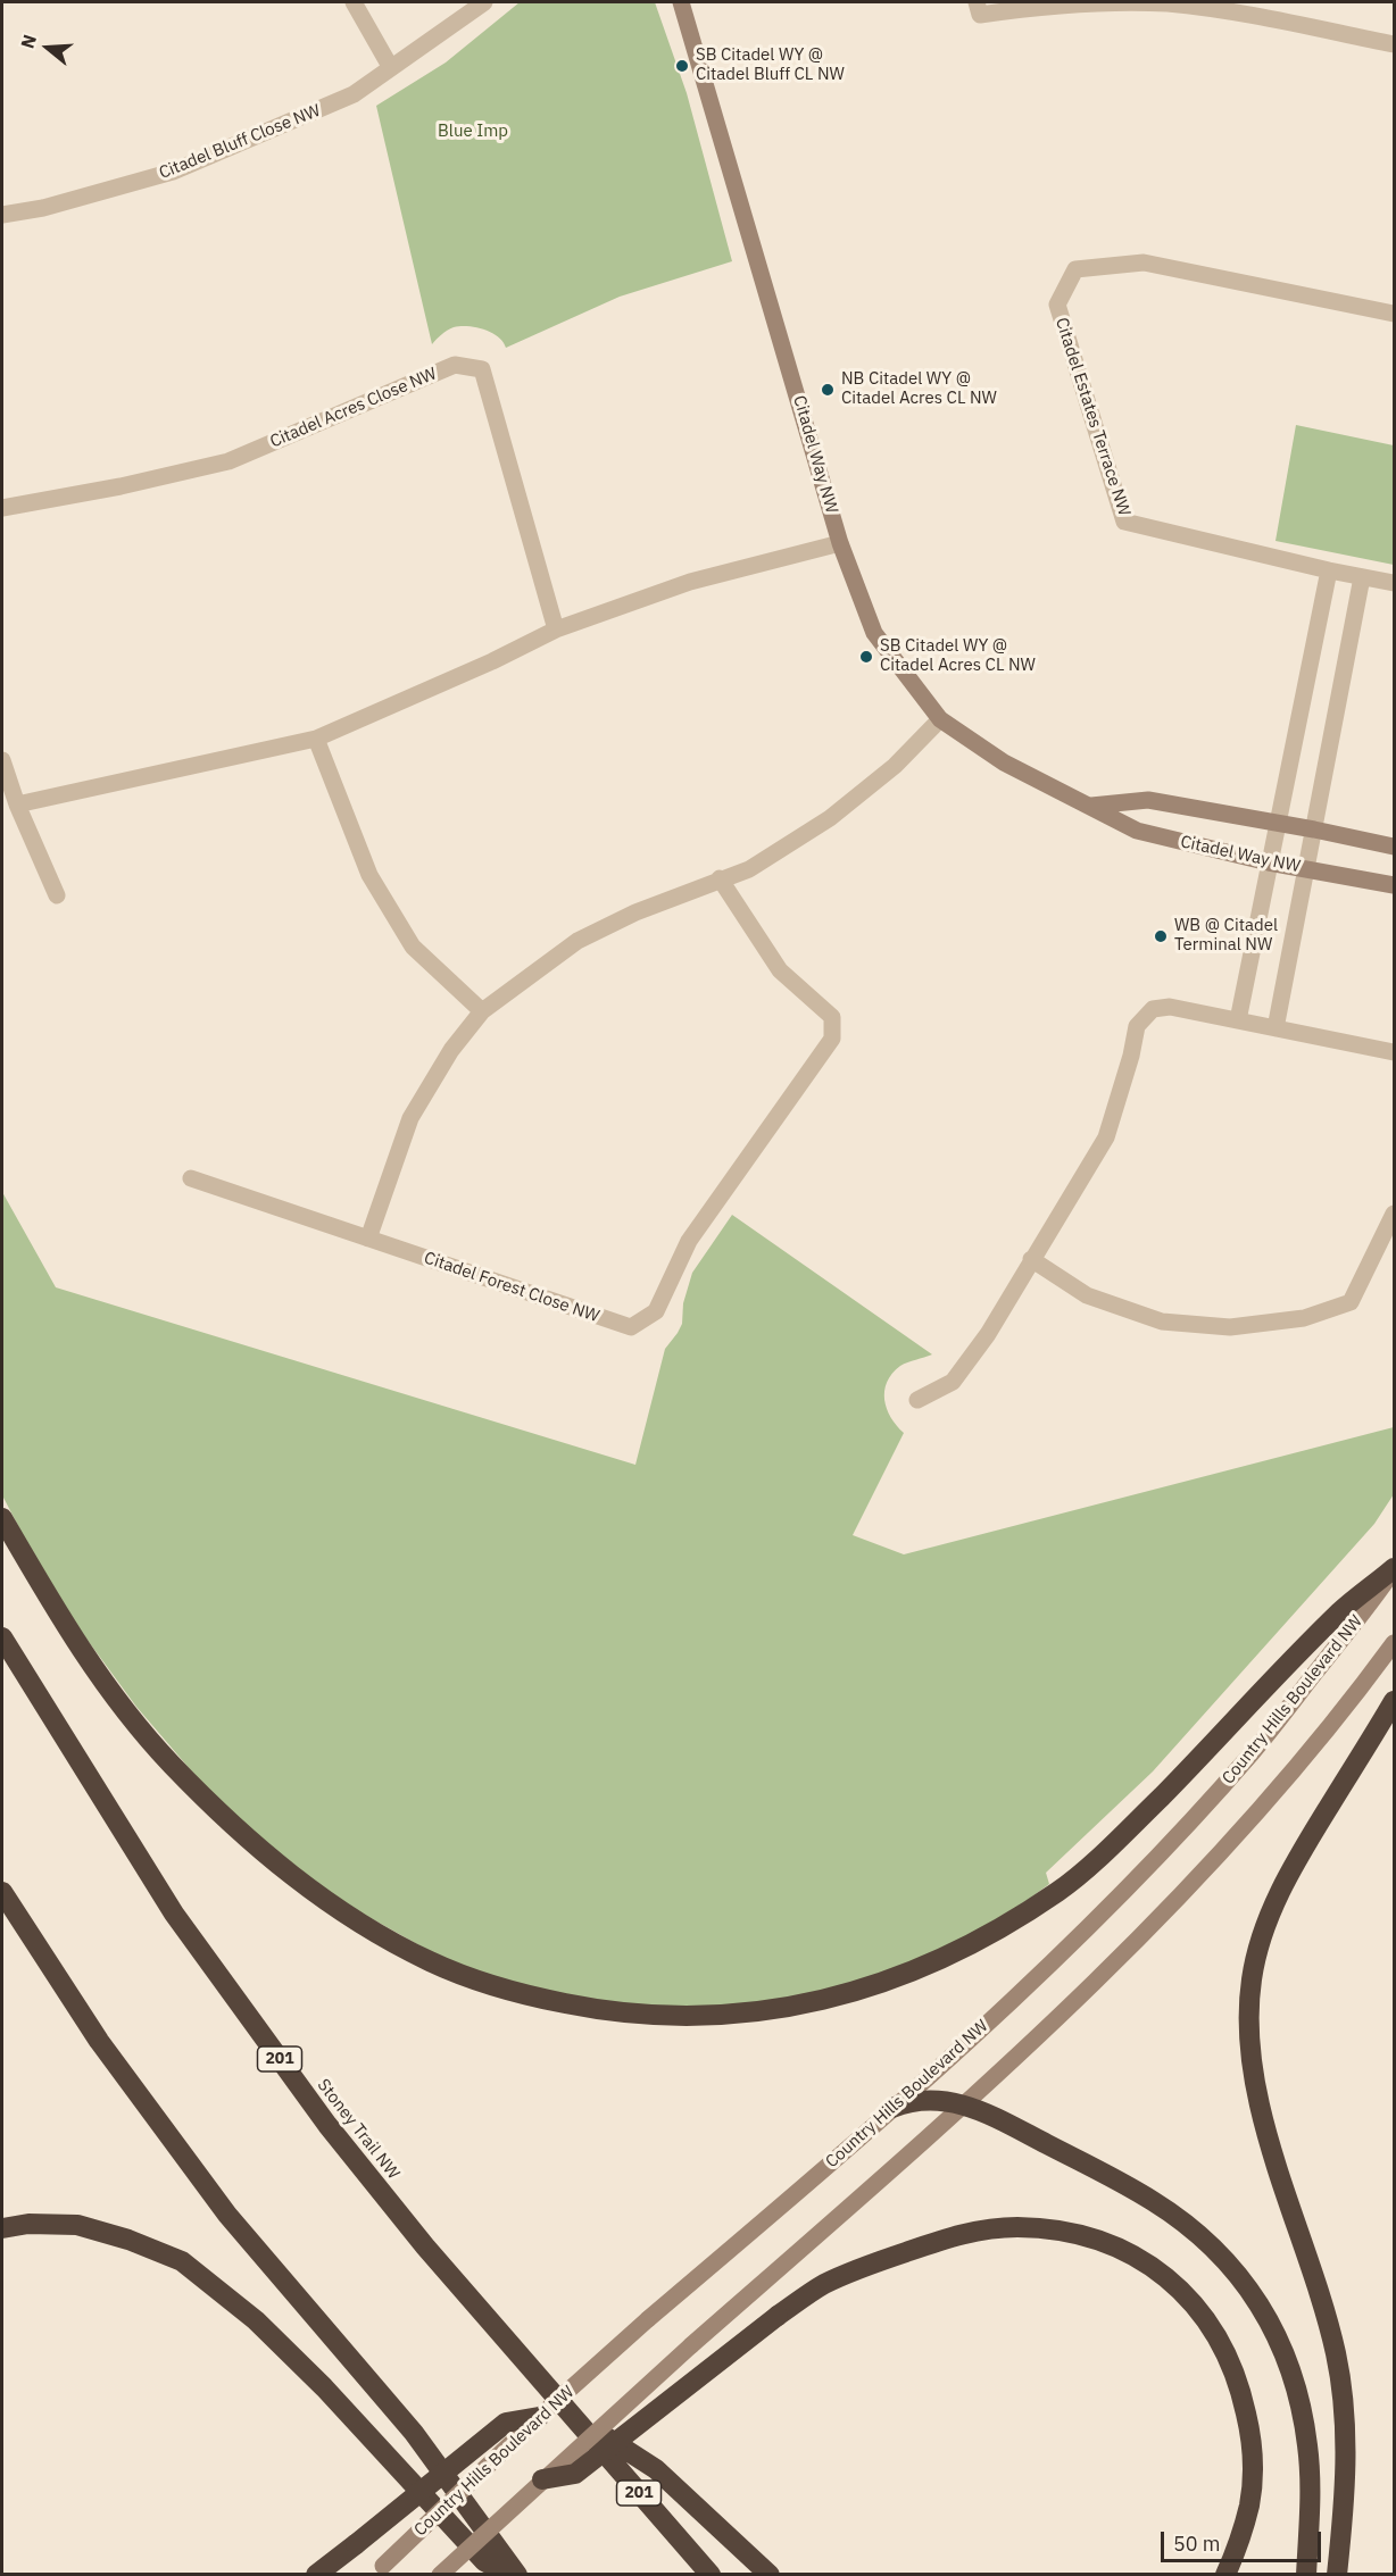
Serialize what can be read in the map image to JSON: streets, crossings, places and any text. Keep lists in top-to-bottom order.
{
  "streets": {
    "highway": ["201", "Stoney Trail NW"],
    "main road": ["Citadel Way NW", "Country Hills Boulevard NW"],
    "street": [
      "Citadel Bluff Close NW",
      "Citadel Acres Close NW",
      "Citadel Estates Terrace NW",
      "Citadel Forest Close NW"
    ]
  },
  "parks": ["Blue Imp"],
  "places": [
    "SB Citadel WY @ Citadel Bluff CL NW",
    "NB Citadel WY @ Citadel Acres CL NW",
    "SB Citadel WY @ Citadel Acres CL NW",
    "WB @ Citadel Terminal NW"
  ],
  "scale_bar": "50 m",
  "north": "left"
}
